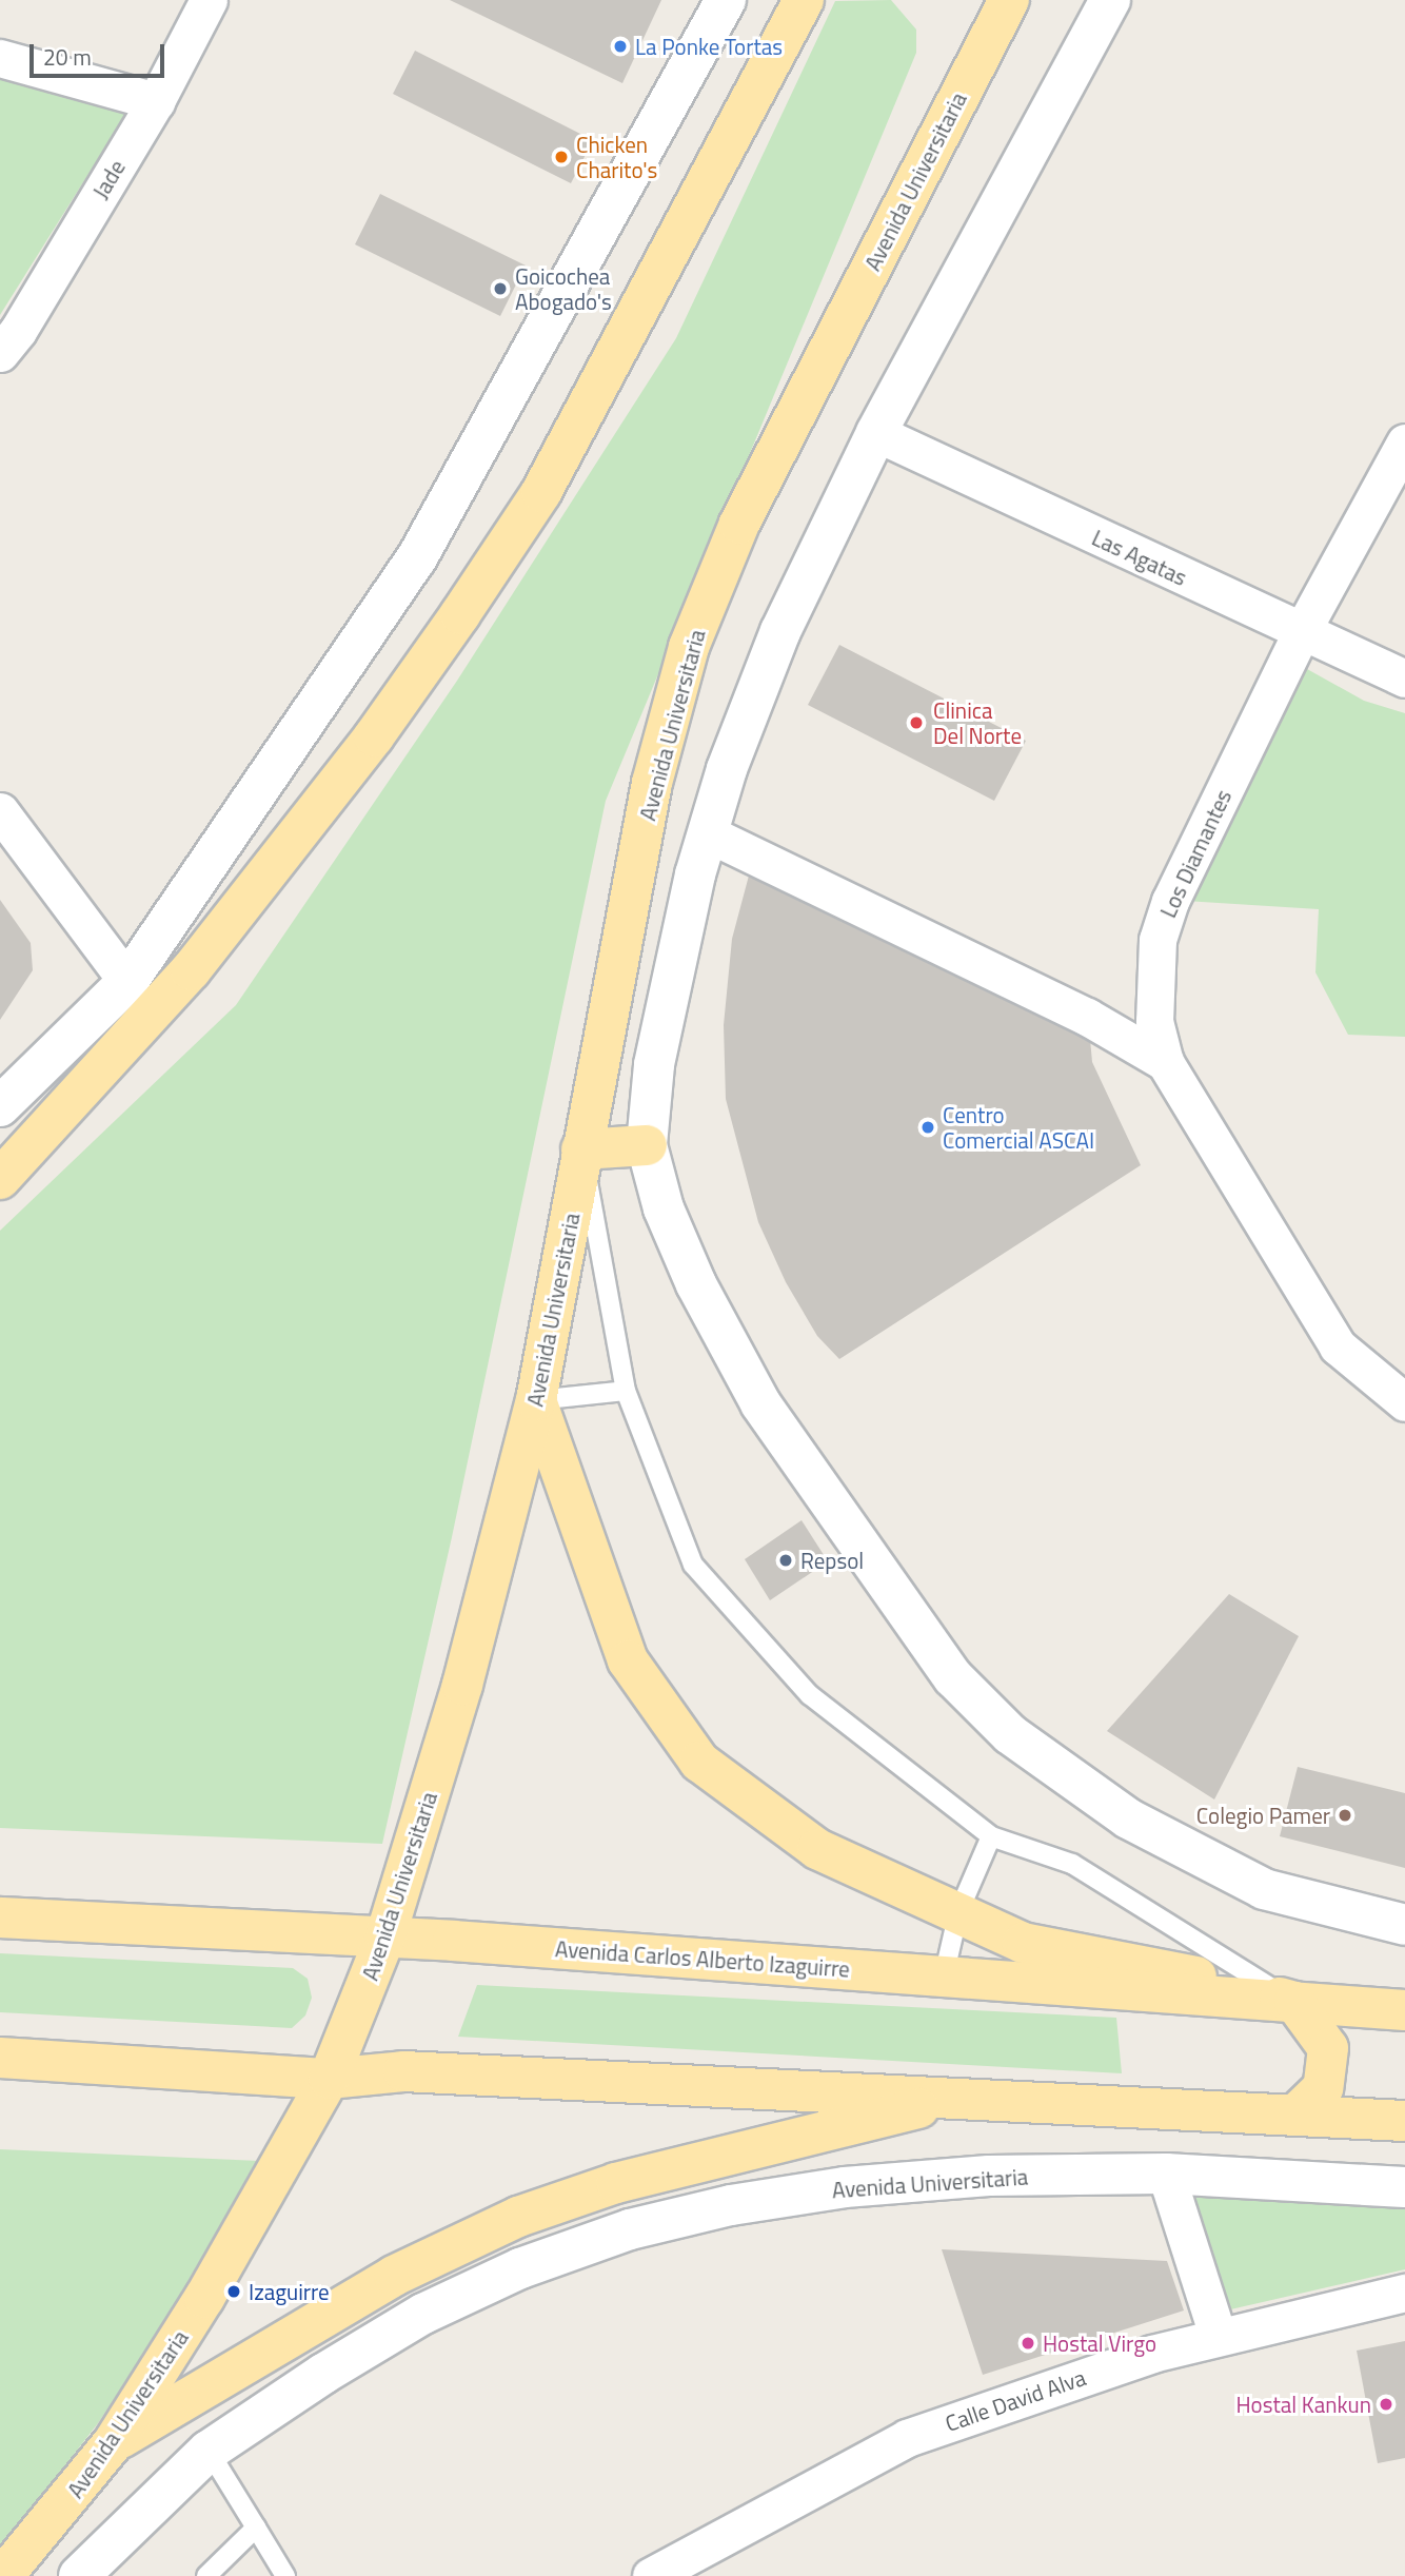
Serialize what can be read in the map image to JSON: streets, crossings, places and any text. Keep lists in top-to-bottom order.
{
  "streets": {
    "main road": ["Avenida Universitaria", "Avenida Carlos Alberto Izaguirre"],
    "street": [
      "Jade",
      "Las Agatas",
      "Los Diamantes",
      "Calle David Alva"
    ]
  },
  "crossings": [
    ["Avenida Universitaria", "Avenida Carlos Alberto Izaguirre"],
    ["Las Agatas", "Los Diamantes"]
  ],
  "places": [
    "La Ponke Tortas",
    "Chicken Charito's",
    "Goicochea Abogado's",
    "Clinica Del Norte",
    "Centro Comercial ASCAI",
    "Repsol",
    "Colegio Pamer",
    "Izaguirre",
    "Hostal Virgo",
    "Hostal Kankun"
  ],
  "scale_bar": "20 m"
}
